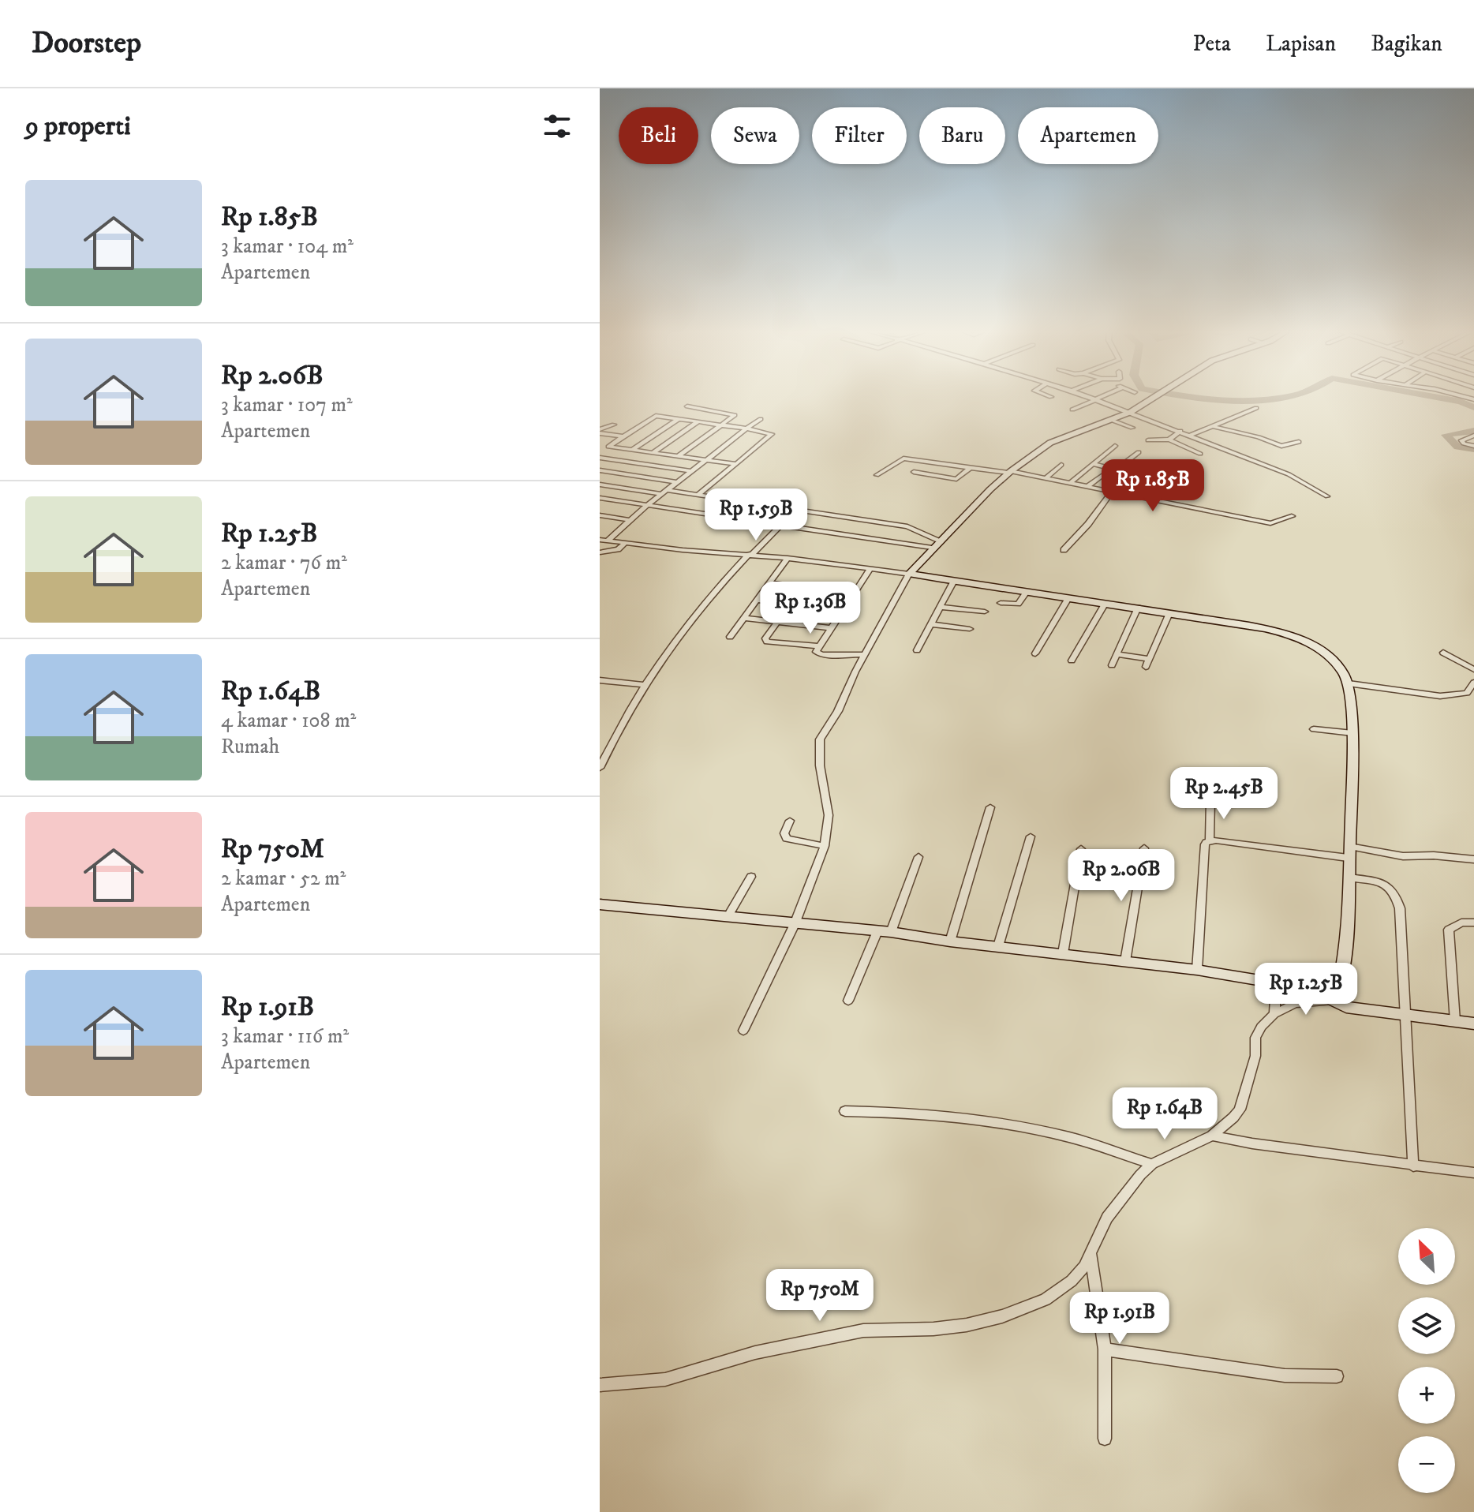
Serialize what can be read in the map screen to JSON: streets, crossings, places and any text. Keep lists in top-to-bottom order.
{
  "north": "top left",
  "page": {
    "header": "Doorstep",
    "nav": ["Peta", "Lapisan", "Bagikan"],
    "heading": "9 properti",
    "chip": [
      "Beli",
      "Sewa",
      "Filter",
      "Baru",
      "Apartemen"
    ],
    "list": [
      {
        "name": "Rp 1.85B",
        "note": "3 kamar · 104 m² · Apartemen"
      },
      {
        "name": "Rp 2.06B",
        "note": "3 kamar · 107 m² · Apartemen"
      },
      {
        "name": "Rp 1.25B",
        "note": "2 kamar · 76 m² · Apartemen"
      },
      {
        "name": "Rp 1.64B",
        "note": "4 kamar · 108 m² · Rumah"
      },
      {
        "name": "Rp 750M",
        "note": "2 kamar · 52 m² · Apartemen"
      },
      {
        "name": "Rp 1.91B",
        "note": "3 kamar · 116 m² · Apartemen"
      }
    ],
    "price": [
      "Rp 1.85B",
      "Rp 1.59B",
      "Rp 1.36B",
      "Rp 2.45B",
      "Rp 2.06B",
      "Rp 1.25B",
      "Rp 1.64B",
      "Rp 750M",
      "Rp 1.91B"
    ],
    "map_buttons": ["+", "−"]
  }
}
